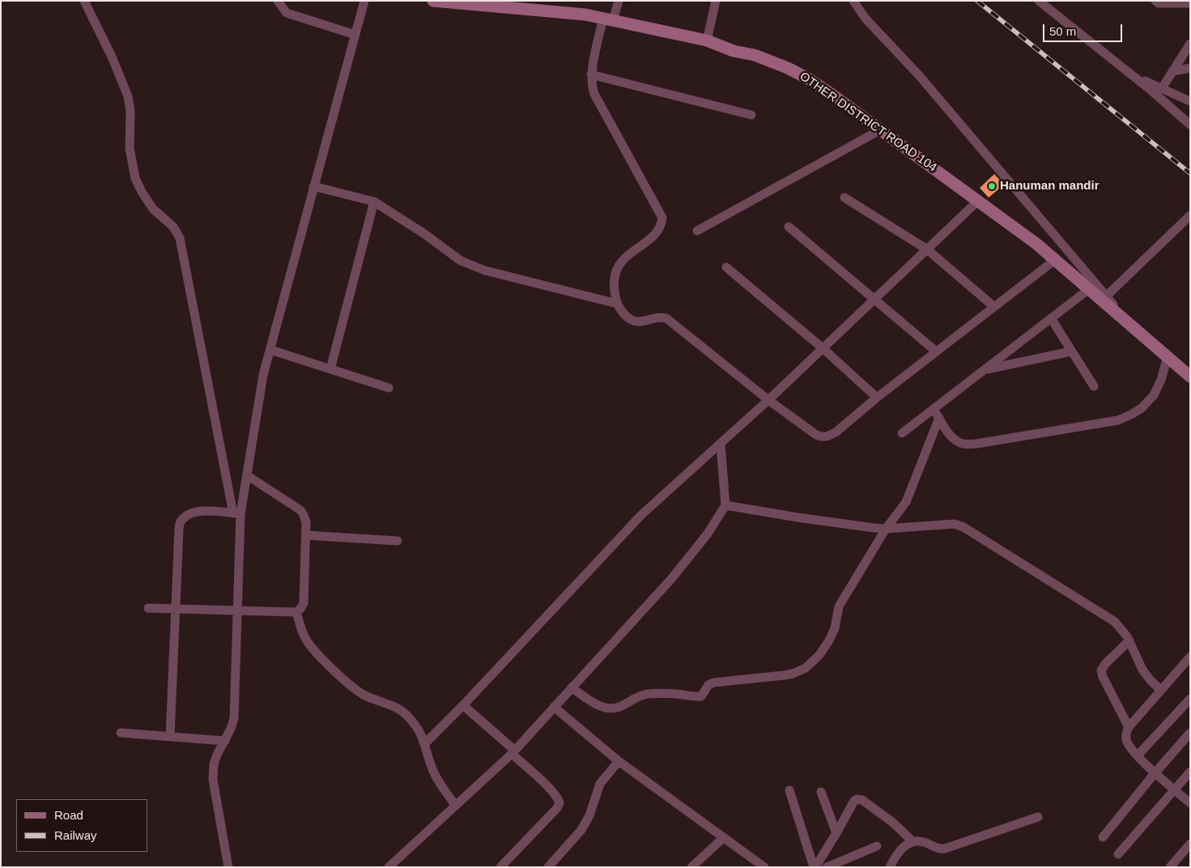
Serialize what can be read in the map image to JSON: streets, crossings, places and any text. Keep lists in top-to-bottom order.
{
  "streets": {
    "street": ["OTHER DISTRICT ROAD 104"]
  },
  "places": ["Hanuman mandir"],
  "legend": ["Road", "Railway"],
  "scale_bar": "50 m"
}
